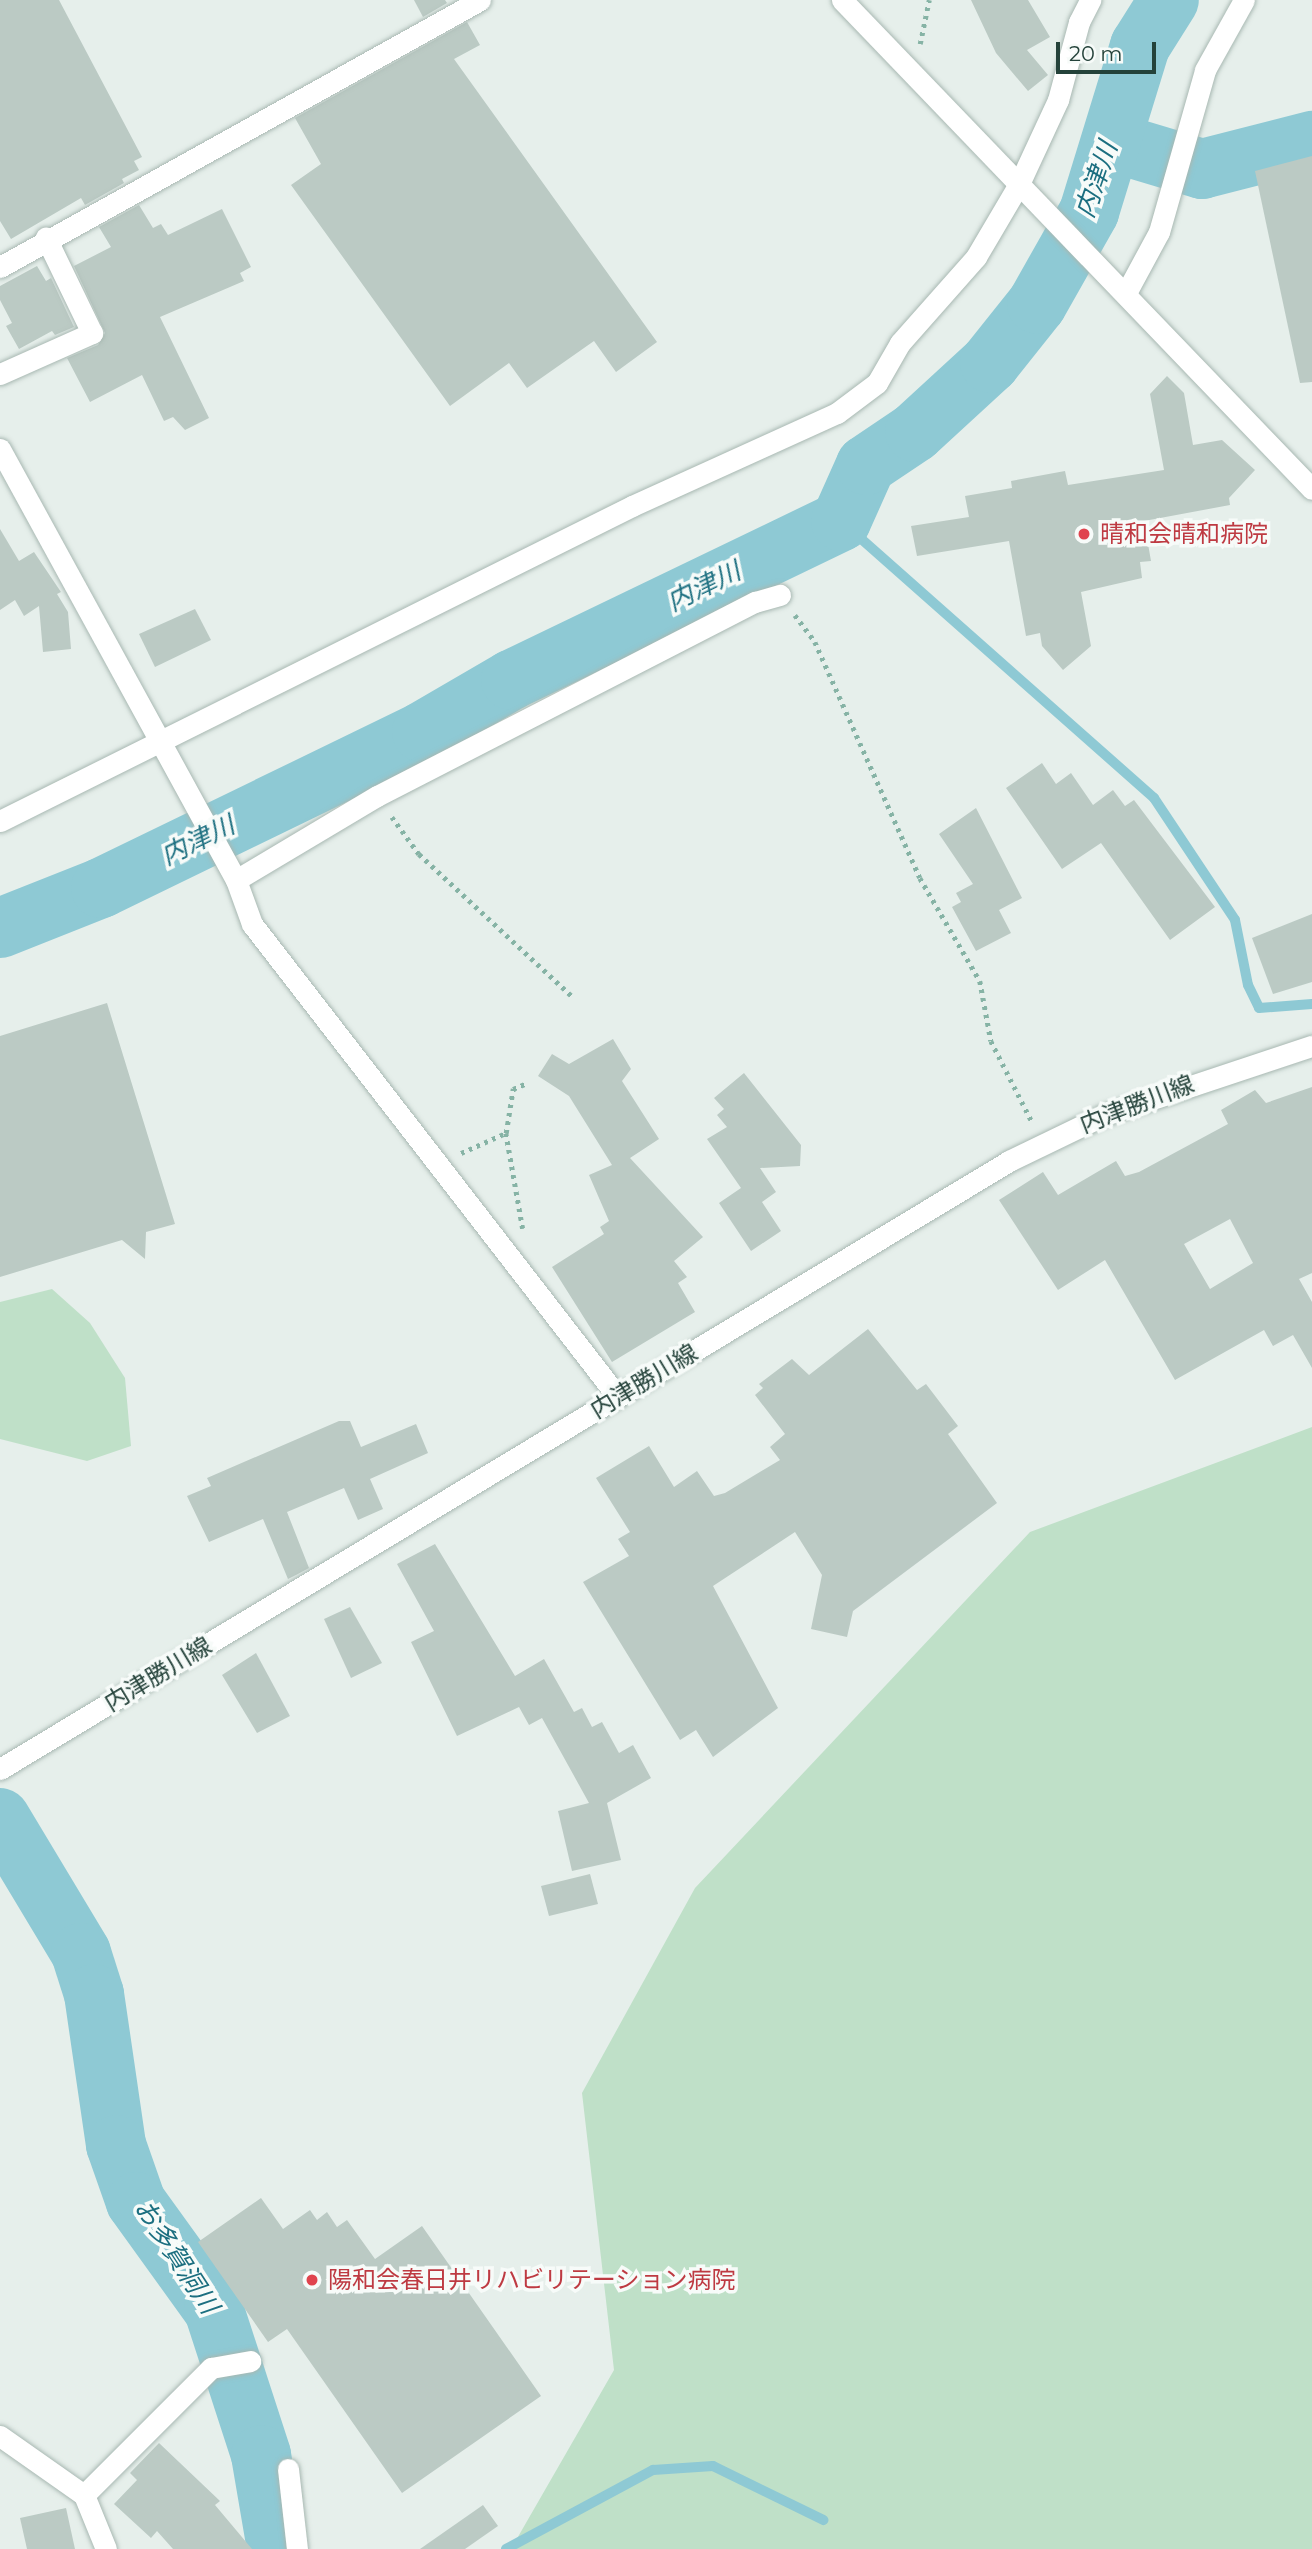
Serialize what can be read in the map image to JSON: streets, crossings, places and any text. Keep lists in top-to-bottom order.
{
  "streets": {
    "street": ["内津勝川線"]
  },
  "water": ["内津川", "お多賀洞川"],
  "places": ["晴和会晴和病院", "陽和会春日井リハビリテーション病院"],
  "scale_bar": "20 m"
}
